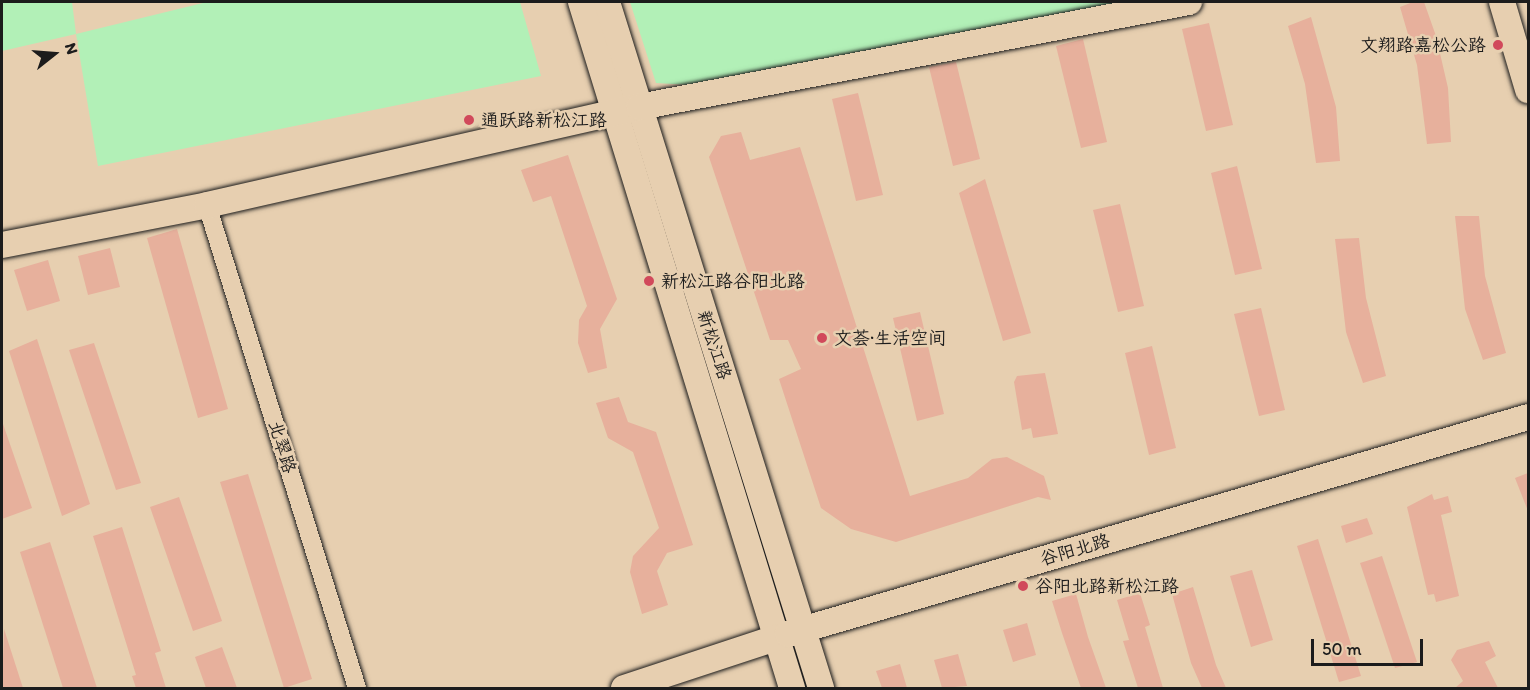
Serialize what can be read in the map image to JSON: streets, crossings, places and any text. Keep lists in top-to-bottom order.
{
  "streets": {
    "main road": ["新松江路", "谷阳北路"],
    "street": ["北翠路"]
  },
  "crossings": [
    ["新松江路", "谷阳北路"]
  ],
  "places": [
    "文翔路嘉松公路",
    "通跃路新松江路",
    "新松江路谷阳北路",
    "文荟·生活空间",
    "谷阳北路新松江路"
  ],
  "scale_bar": "50 m",
  "north": "right"
}
